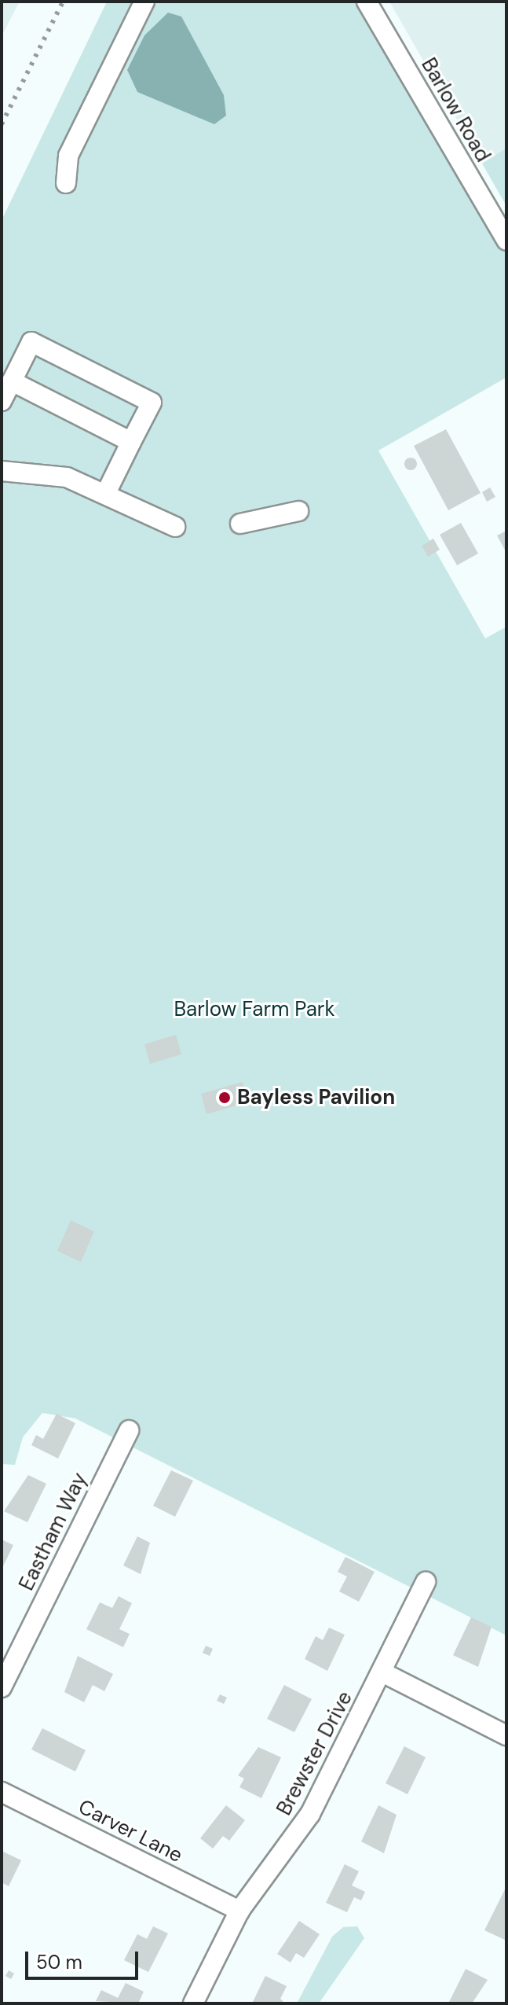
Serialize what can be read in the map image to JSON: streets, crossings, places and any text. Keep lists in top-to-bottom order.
{
  "streets": {
    "street": [
      "Barlow Road",
      "Eastham Way",
      "Brewster Drive",
      "Carver Lane"
    ]
  },
  "crossings": [
    ["Brewster Drive", "Carver Lane"]
  ],
  "parks": ["Barlow Farm Park"],
  "places": ["Bayless Pavilion"],
  "scale_bar": "50 m"
}
